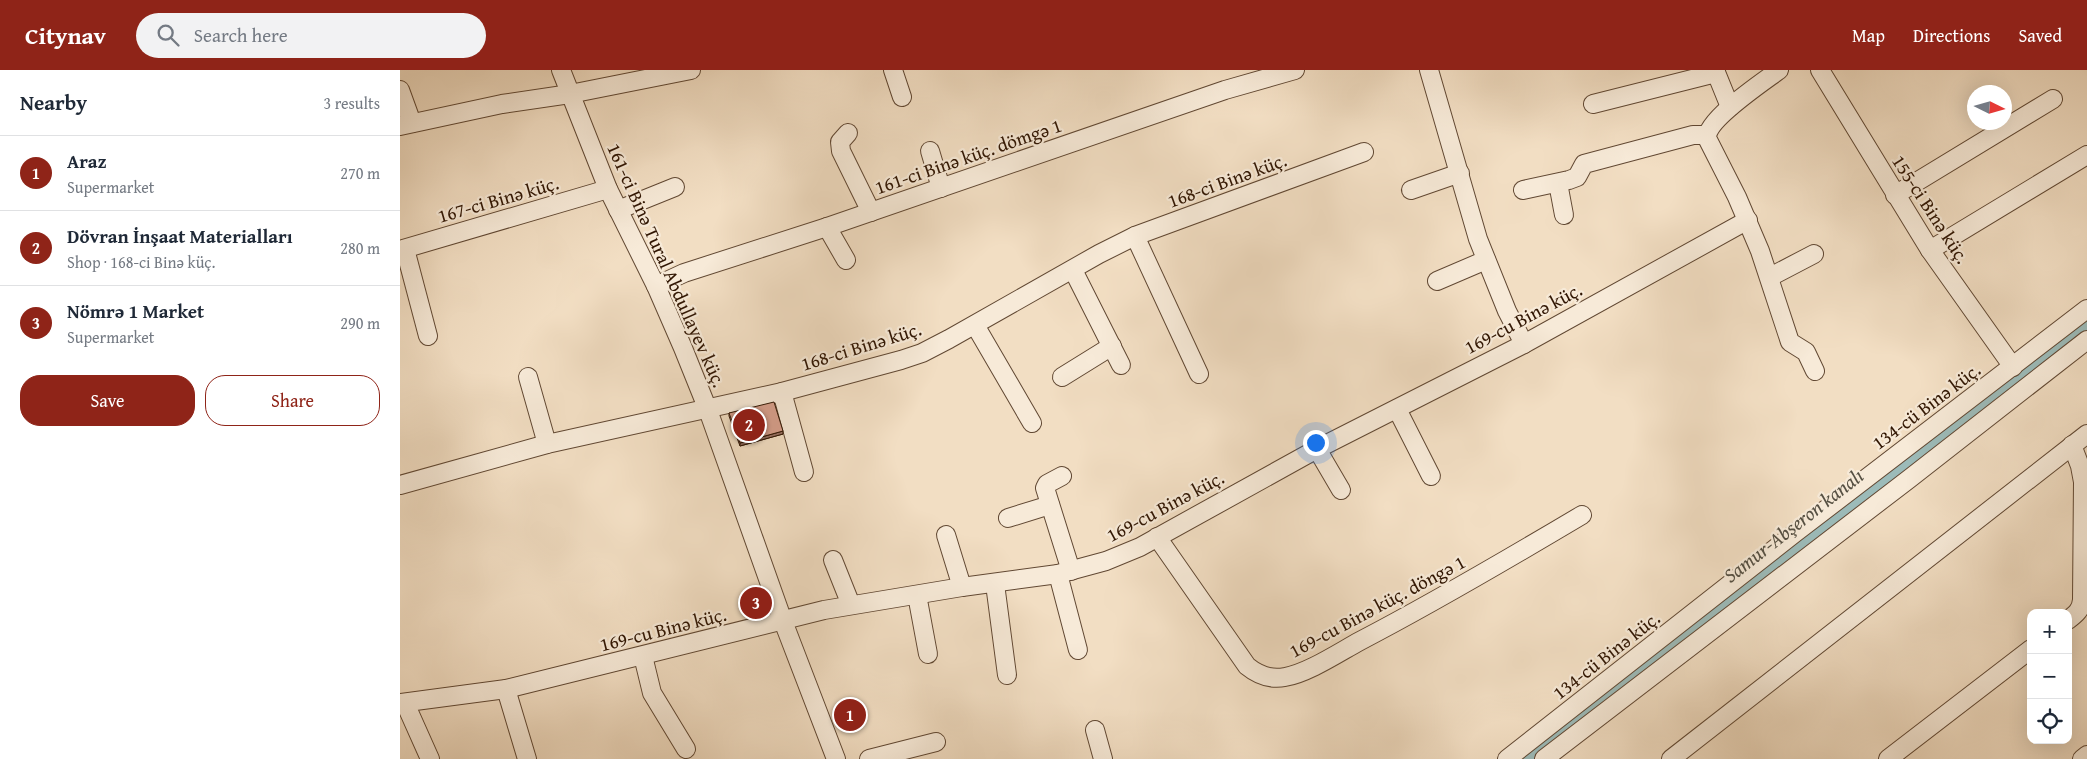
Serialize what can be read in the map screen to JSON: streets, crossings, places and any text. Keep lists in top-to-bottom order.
{
  "streets": {
    "street": [
      "161-ci Binə küç. dömgə 1",
      "168-ci Binə küç.",
      "167-ci Binə küç.",
      "155-ci Binə küç.",
      "161-ci Binə Tural Abdullayev küç.",
      "169-cu Binə küç.",
      "134-cü Binə küç.",
      "169-cu Binə küç. döngə 1"
    ]
  },
  "crossings": [
    ["161-ci Binə küç. dömgə 1", "161-ci Binə Tural Abdullayev küç."],
    ["168-ci Binə küç.", "161-ci Binə Tural Abdullayev küç."],
    ["167-ci Binə küç.", "161-ci Binə Tural Abdullayev küç."],
    ["155-ci Binə küç.", "134-cü Binə küç."],
    ["161-ci Binə Tural Abdullayev küç.", "169-cu Binə küç."],
    ["169-cu Binə küç.", "169-cu Binə küç. döngə 1"]
  ],
  "water": ["Samur-Abşeron kanalı"],
  "north": "right",
  "page": {
    "header": "Citynav",
    "search": "Search here",
    "nav": ["Map", "Directions", "Saved"],
    "heading": ["Nearby", "3 results"],
    "list": [
      {
        "mark": "1",
        "name": "Araz",
        "note": "Supermarket",
        "value": "270 m"
      },
      {
        "mark": "2",
        "name": "Dövran İnşaat Materialları",
        "note": "Shop · 168-ci Binə küç.",
        "value": "280 m"
      },
      {
        "mark": "3",
        "name": "Nömrə 1 Market",
        "note": "Supermarket",
        "value": "290 m"
      }
    ],
    "buttons": ["Save", "Share"],
    "pins": ["2", "3", "1"],
    "map_buttons": ["+", "−"]
  }
}
